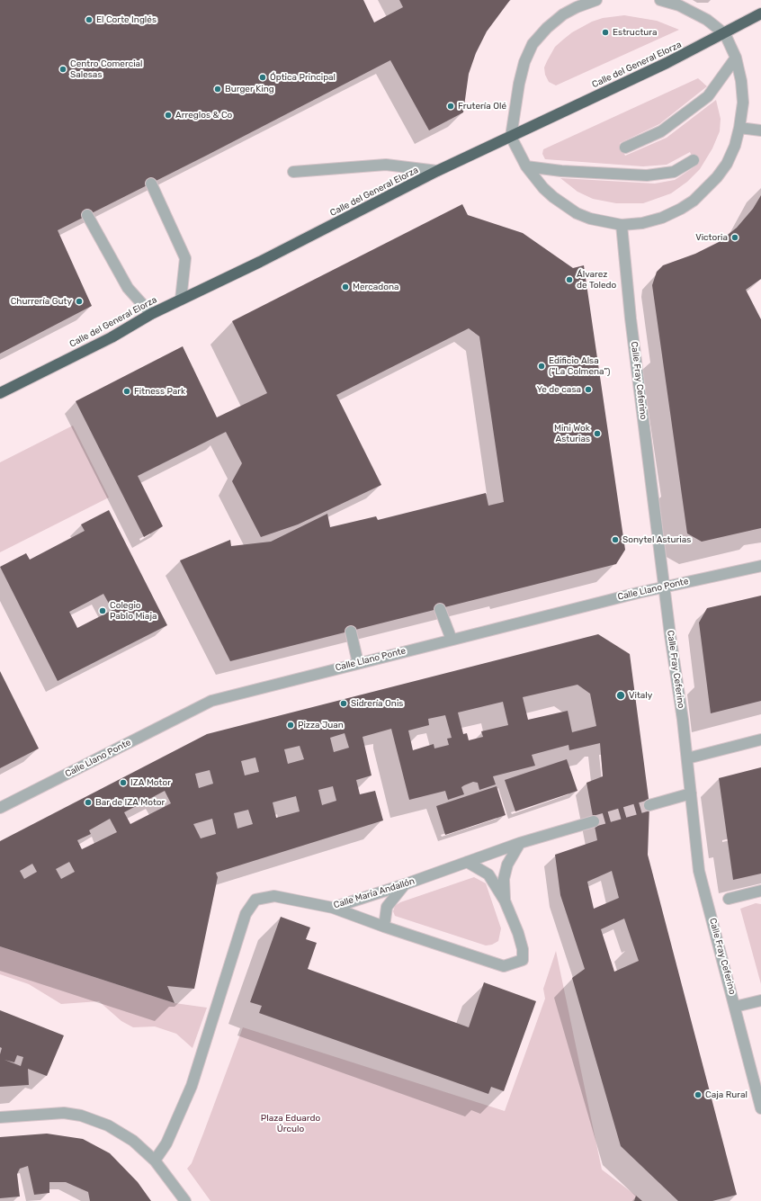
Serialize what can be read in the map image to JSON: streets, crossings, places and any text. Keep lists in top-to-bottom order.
{
  "streets": {
    "highway": ["Calle del General Elorza"],
    "street": ["Calle Fray Ceferino", "Calle Llano Ponte", "Calle María Andallón"]
  },
  "crossings": [
    ["Calle Fray Ceferino", "Calle Llano Ponte"]
  ],
  "parks": ["Plaza Eduardo Úrculo"],
  "places": [
    "El Corte Inglés",
    "Estructura",
    "Centro Comercial Salesas",
    "Óptica Principal",
    "Burger King",
    "Frutería Olé",
    "Arreglos & Co",
    "Victoria",
    "Álvarez de Toledo",
    "Mercadona",
    "Churrería Guty",
    "Edificio Alsa (\"La Colmena\")",
    "Ye de casa",
    "Fitness Park",
    "Mini Wok Asturias",
    "Sonytel Asturias",
    "Colegio Pablo Miaja",
    "Vitaly",
    "Sidrería Onis",
    "Pizza Juan",
    "IZA Motor",
    "Bar de IZA Motor",
    "Caja Rural"
  ]
}
